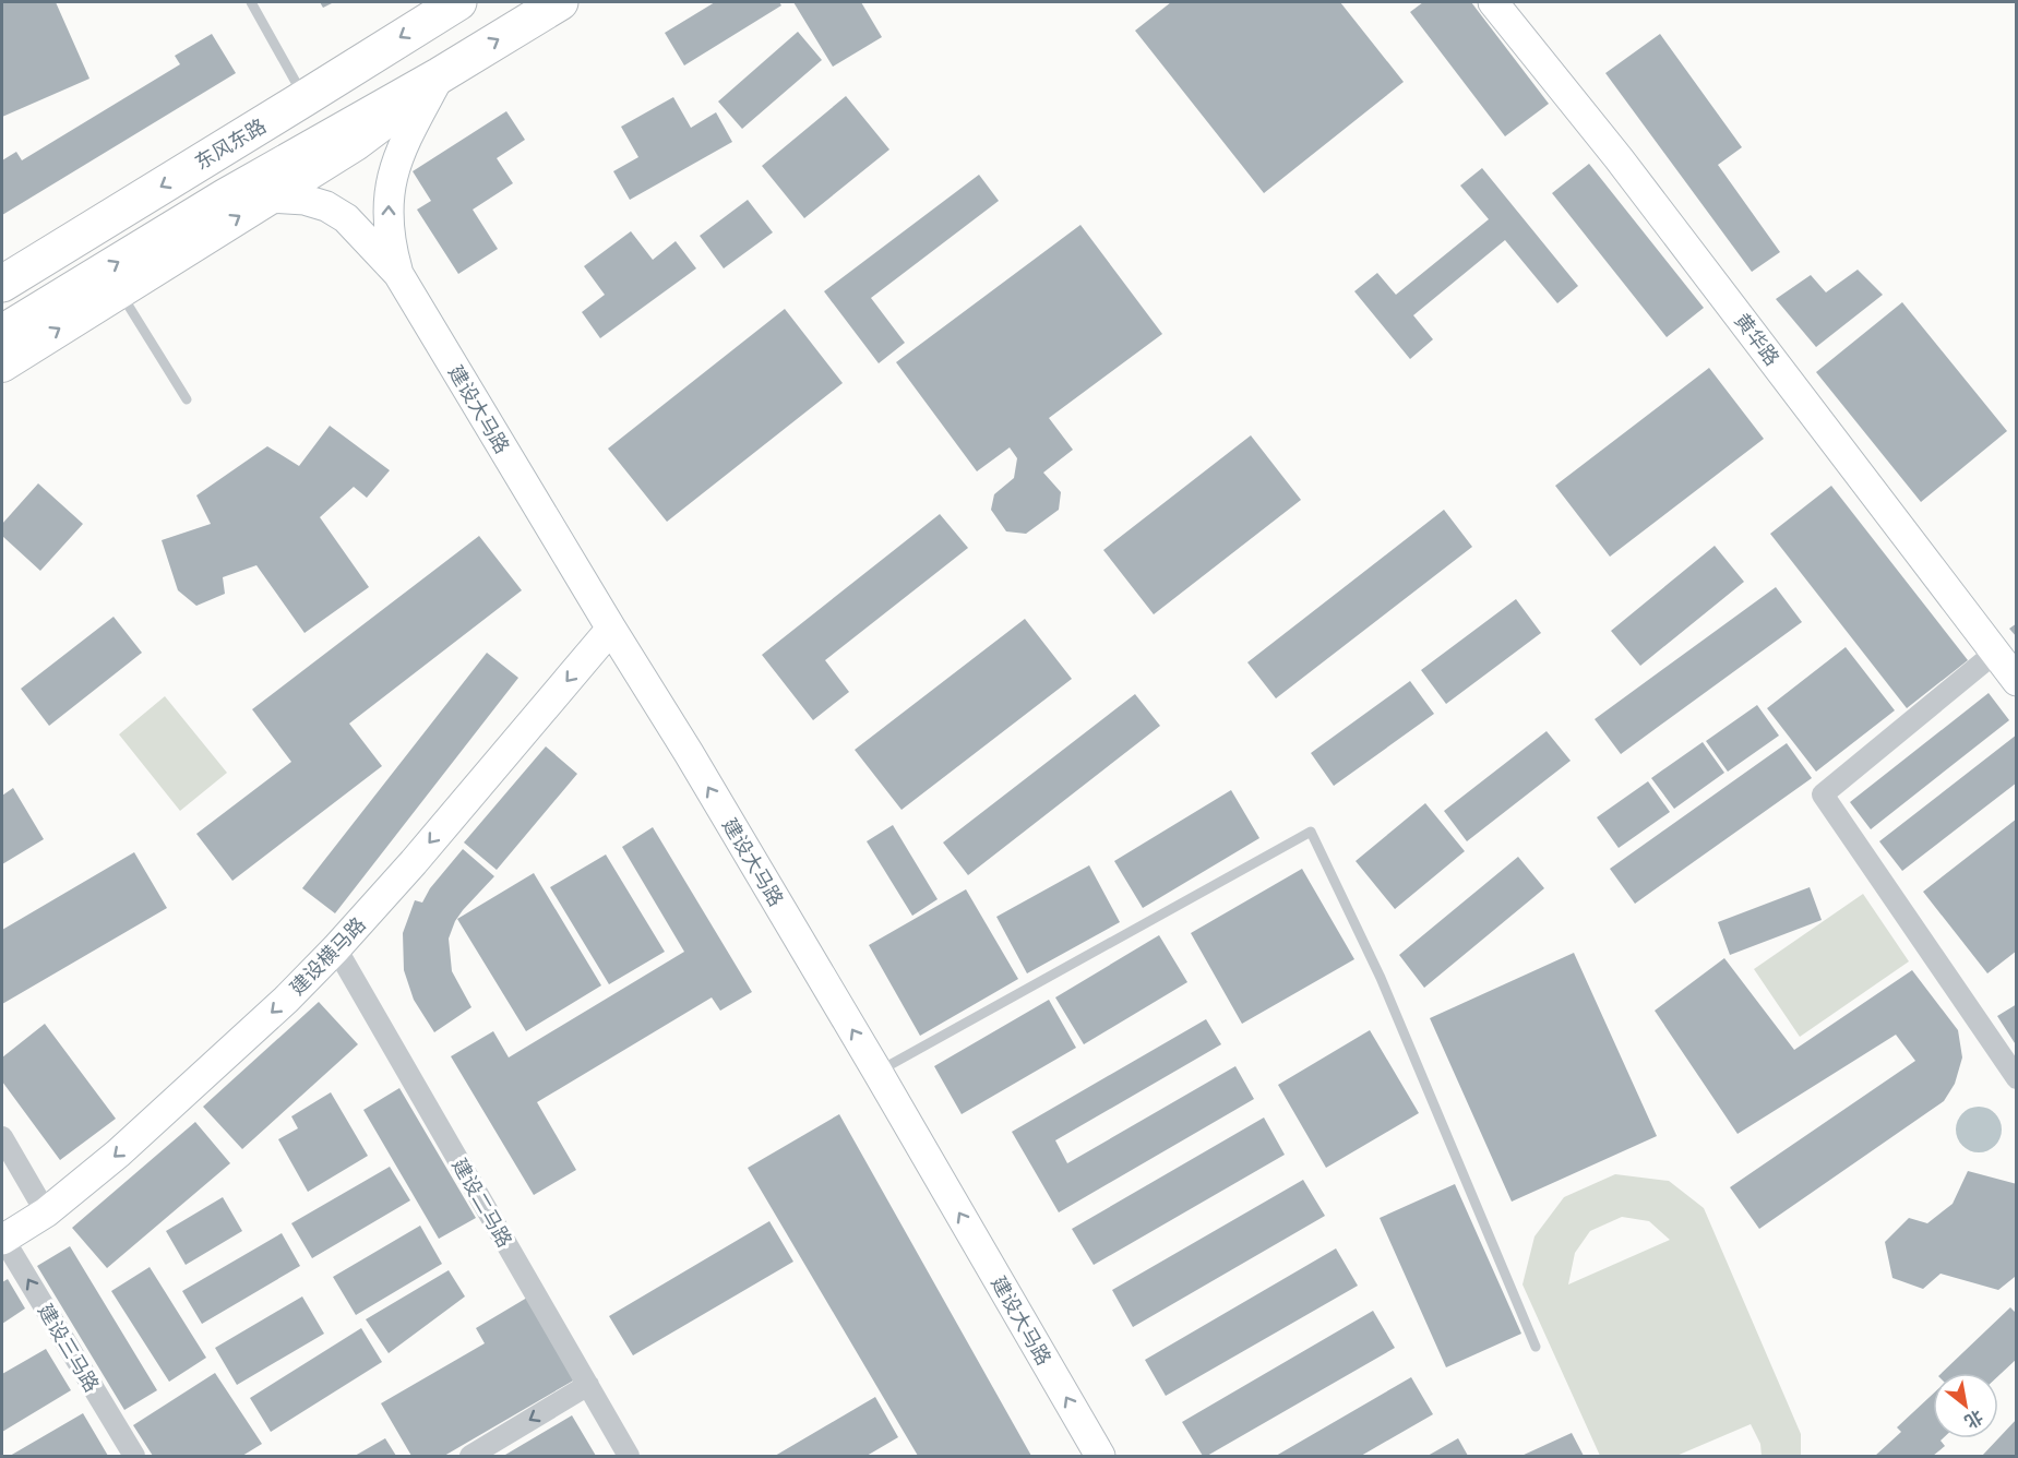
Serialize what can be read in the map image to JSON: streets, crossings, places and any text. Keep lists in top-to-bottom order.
{
  "streets": {
    "highway": ["东风东路"],
    "street": [
      "黄华路",
      "建设大马路",
      "建设横马路",
      "建设二马路",
      "建设三马路"
    ]
  },
  "crossings": [
    ["建设大马路", "建设横马路"],
    ["建设横马路", "建设二马路"],
    ["建设横马路", "建设三马路"]
  ],
  "one_way": ["建设大马路", "建设横马路", "建设三马路"],
  "north": "bottom right"
}
